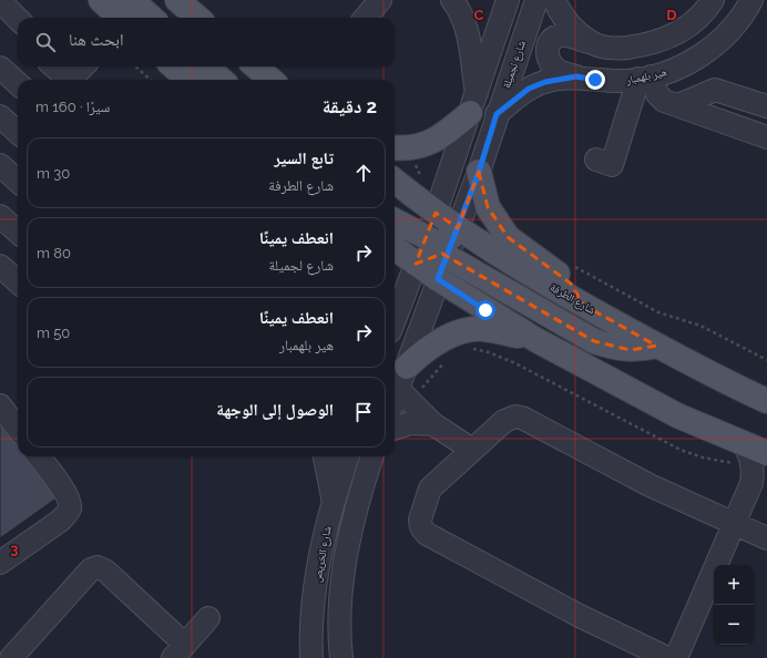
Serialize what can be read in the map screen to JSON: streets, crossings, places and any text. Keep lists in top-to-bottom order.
{
  "streets": {
    "main road": ["شارع الطرفة"],
    "street": ["شارع لجميلة", "هير بلهمبار", "شارع الخريص"]
  },
  "crossings": [
    ["شارع لجميلة", "هير بلهمبار"],
    ["شارع لجميلة", "شارع الطرفة"]
  ],
  "page": {
    "search": "ابحث هنا",
    "heading": ["2 دقيقة", "سيرًا · 160 m"],
    "list": [
      ["تابع السير", "شارع الطرفة", "30 m"],
      ["انعطف يمينًا", "شارع لجميلة", "80 m"],
      ["انعطف يمينًا", "هير بلهمبار", "50 m"],
      "الوصول إلى الوجهة"
    ],
    "map_buttons": ["+", "−"]
  },
  "grid": {
    "columns": ["C", "D"],
    "rows": ["3"]
  }
}
